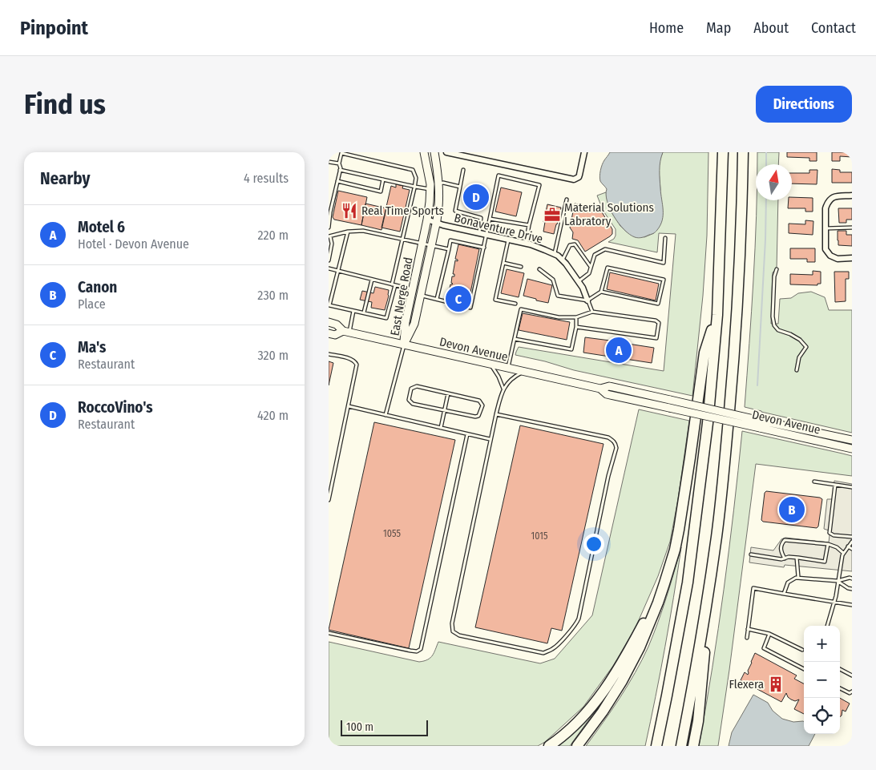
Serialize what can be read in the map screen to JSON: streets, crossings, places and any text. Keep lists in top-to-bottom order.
{
  "streets": {
    "main road": ["East Nerge Road", "Devon Avenue"],
    "street": ["Bonaventure Drive"]
  },
  "crossings": [
    ["Bonaventure Drive", "East Nerge Road"],
    ["East Nerge Road", "Devon Avenue"]
  ],
  "places": {
    "restaurant": ["Real Time Sports"],
    "office": ["Material Solutions Labratory"],
    "building": ["Flexera"]
  },
  "house_numbers": ["1055", "1015"],
  "scale_bar": "100 m",
  "north": "top",
  "page": {
    "header": "Pinpoint",
    "nav": [
      "Home",
      "Map",
      "About",
      "Contact"
    ],
    "buttons": "Directions",
    "title": "Find us",
    "heading": ["Nearby", "4 results"],
    "pins": [
      "D",
      "C",
      "A",
      "B"
    ],
    "list": [
      {
        "mark": "A",
        "name": "Motel 6",
        "note": "Hotel · Devon Avenue",
        "value": "220 m"
      },
      {
        "mark": "B",
        "name": "Canon",
        "note": "Place",
        "value": "230 m"
      },
      {
        "mark": "C",
        "name": "Ma's",
        "note": "Restaurant",
        "value": "320 m"
      },
      {
        "mark": "D",
        "name": "RoccoVino's",
        "note": "Restaurant",
        "value": "420 m"
      }
    ],
    "map_buttons": ["+", "−"],
    "scale": "100 m"
  }
}
